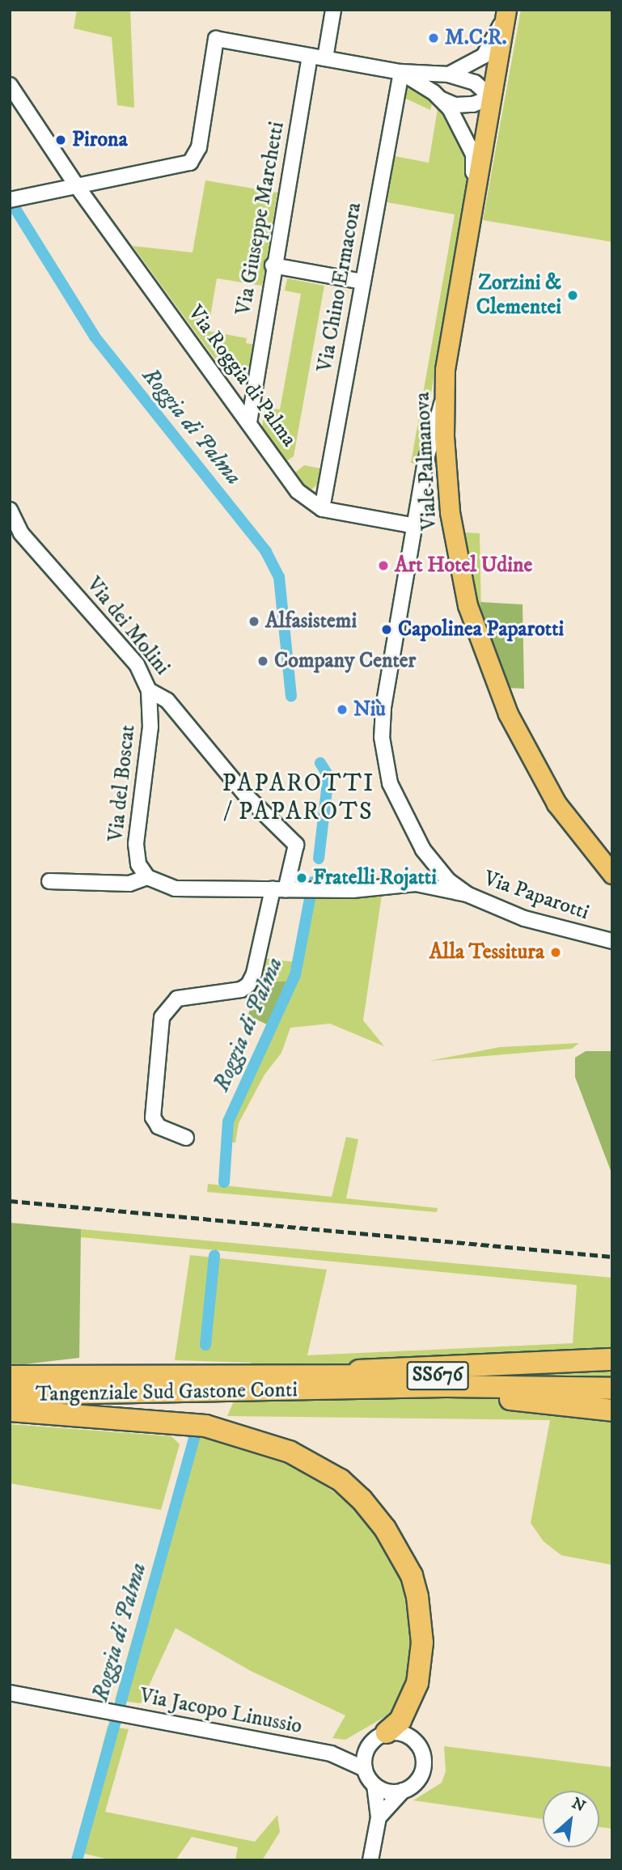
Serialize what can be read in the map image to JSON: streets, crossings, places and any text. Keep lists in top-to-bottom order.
{
  "streets": {
    "highway": ["SS676", "Tangenziale Sud Gastone Conti"],
    "main road": ["Viale Palmanova"],
    "street": [
      "Via Giuseppe Marchetti",
      "Via Chino Ermacora",
      "Via Roggia di Palma",
      "Via dei Molini",
      "Via del Boscat",
      "Via Paparotti",
      "Via Jacopo Linussio"
    ]
  },
  "crossings": [
    ["Via Giuseppe Marchetti", "Via Roggia di Palma"],
    ["Via Chino Ermacora", "Via Roggia di Palma"],
    ["Via Roggia di Palma", "Via Paparotti"],
    ["Viale Palmanova", "Via Paparotti"],
    ["Via dei Molini", "Via del Boscat"],
    ["SS676", "Tangenziale Sud Gastone Conti"]
  ],
  "districts": ["PAPAROTTI / PAPAROTS"],
  "water": ["Roggia di Palma"],
  "places": [
    "M.C.R.",
    "Pirona",
    "Zorzini & Clementei",
    "Art Hotel Udine",
    "Alfasistemi",
    "Capolinea Paparotti",
    "Company Center",
    "Niù",
    "Fratelli Rojatti",
    "Alla Tessitura"
  ],
  "north": "top right"
}
